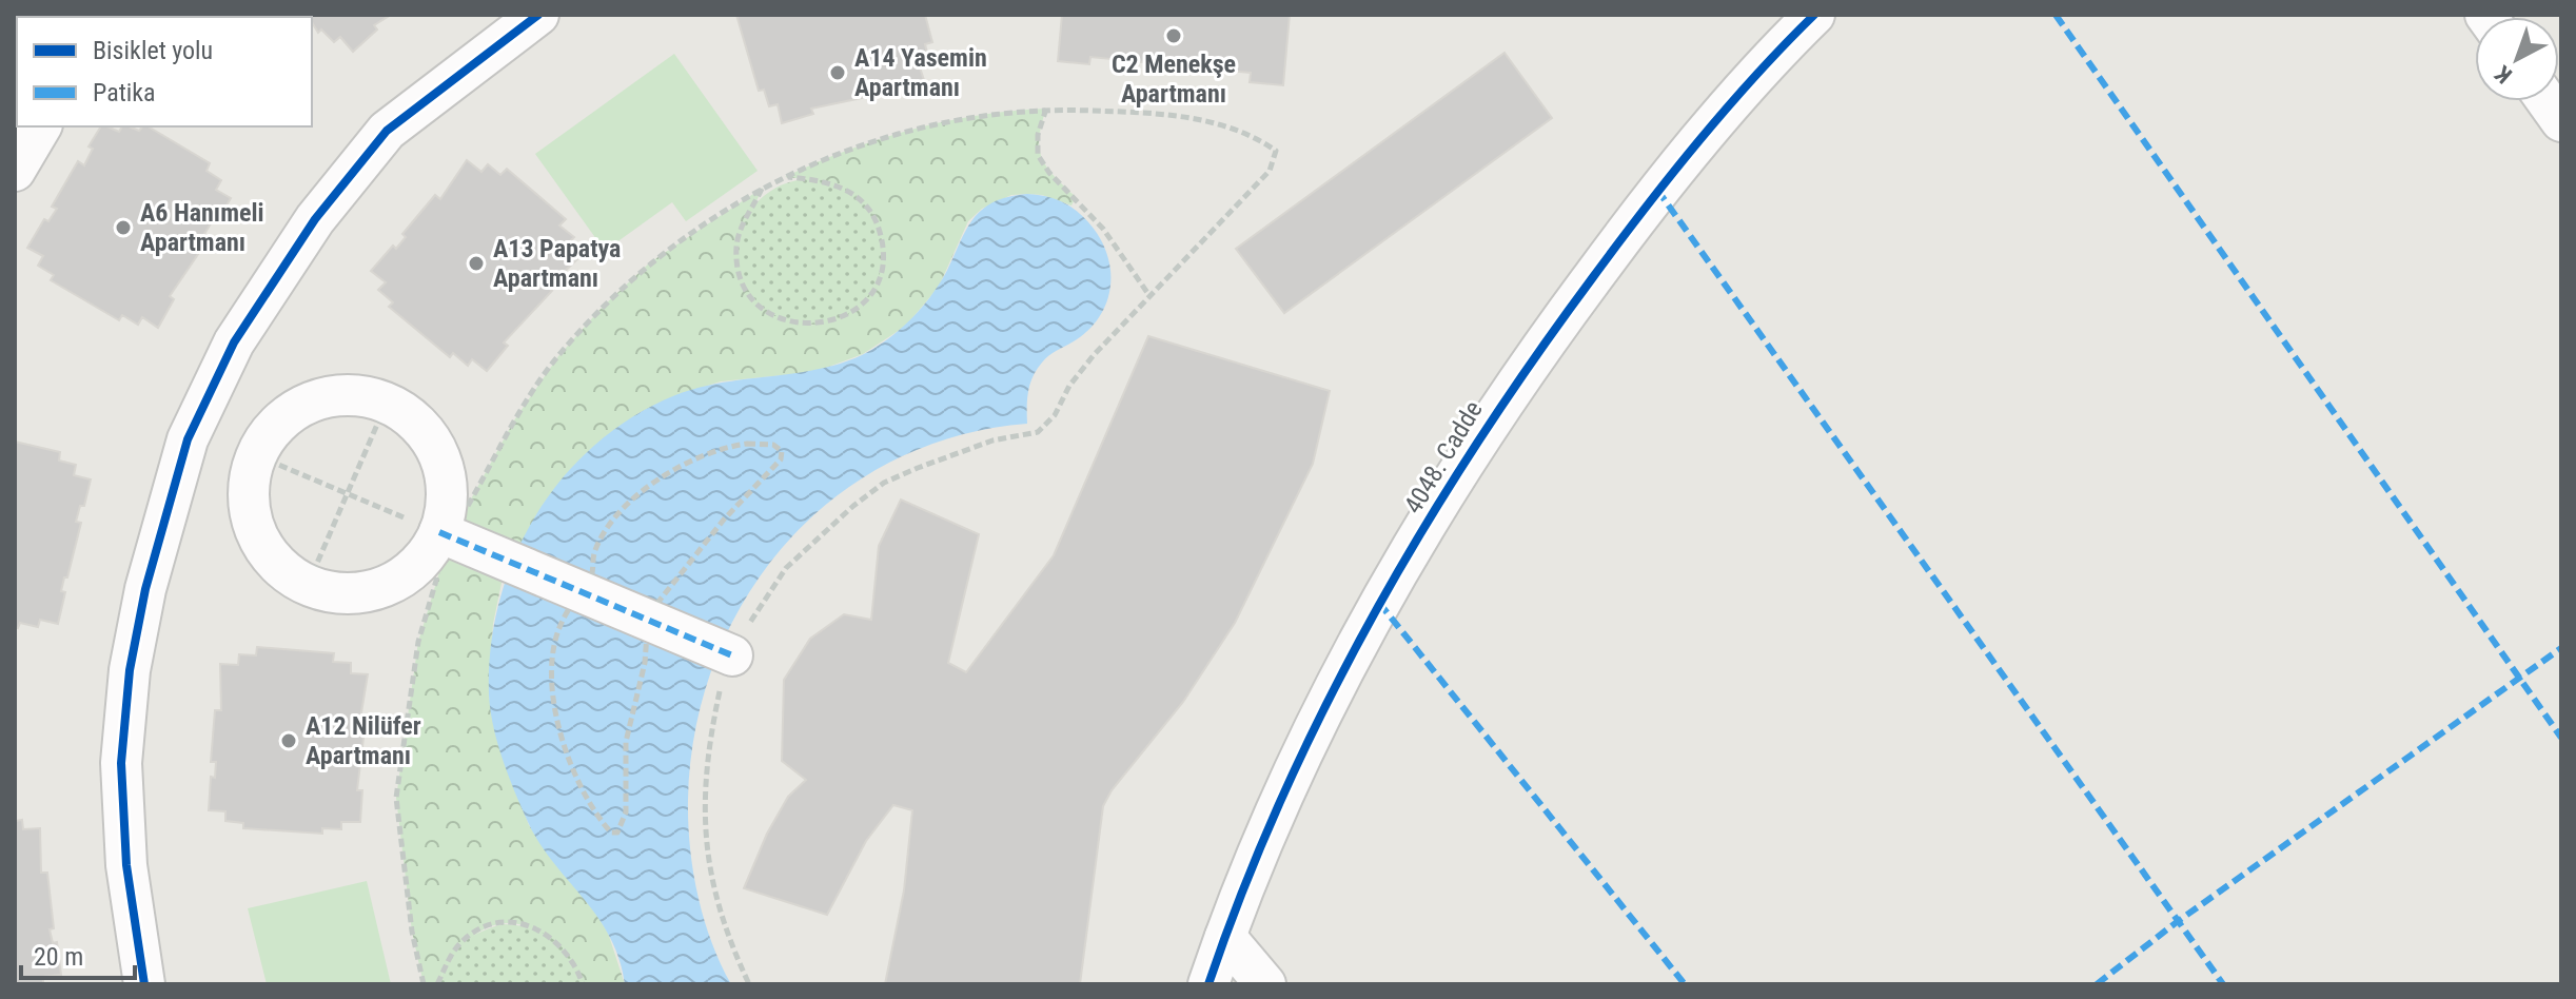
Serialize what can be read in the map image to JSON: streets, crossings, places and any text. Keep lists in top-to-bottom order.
{
  "streets": {
    "street": ["4048. Cadde"]
  },
  "places": [
    "C2 Menekşe Apartmanı",
    "A14 Yasemin Apartmanı",
    "A6 Hanımeli Apartmanı",
    "A13 Papatya Apartmanı",
    "A12 Nilüfer Apartmanı"
  ],
  "legend": ["Bisiklet yolu", "Patika"],
  "scale_bar": "20 m",
  "north": "bottom left"
}
